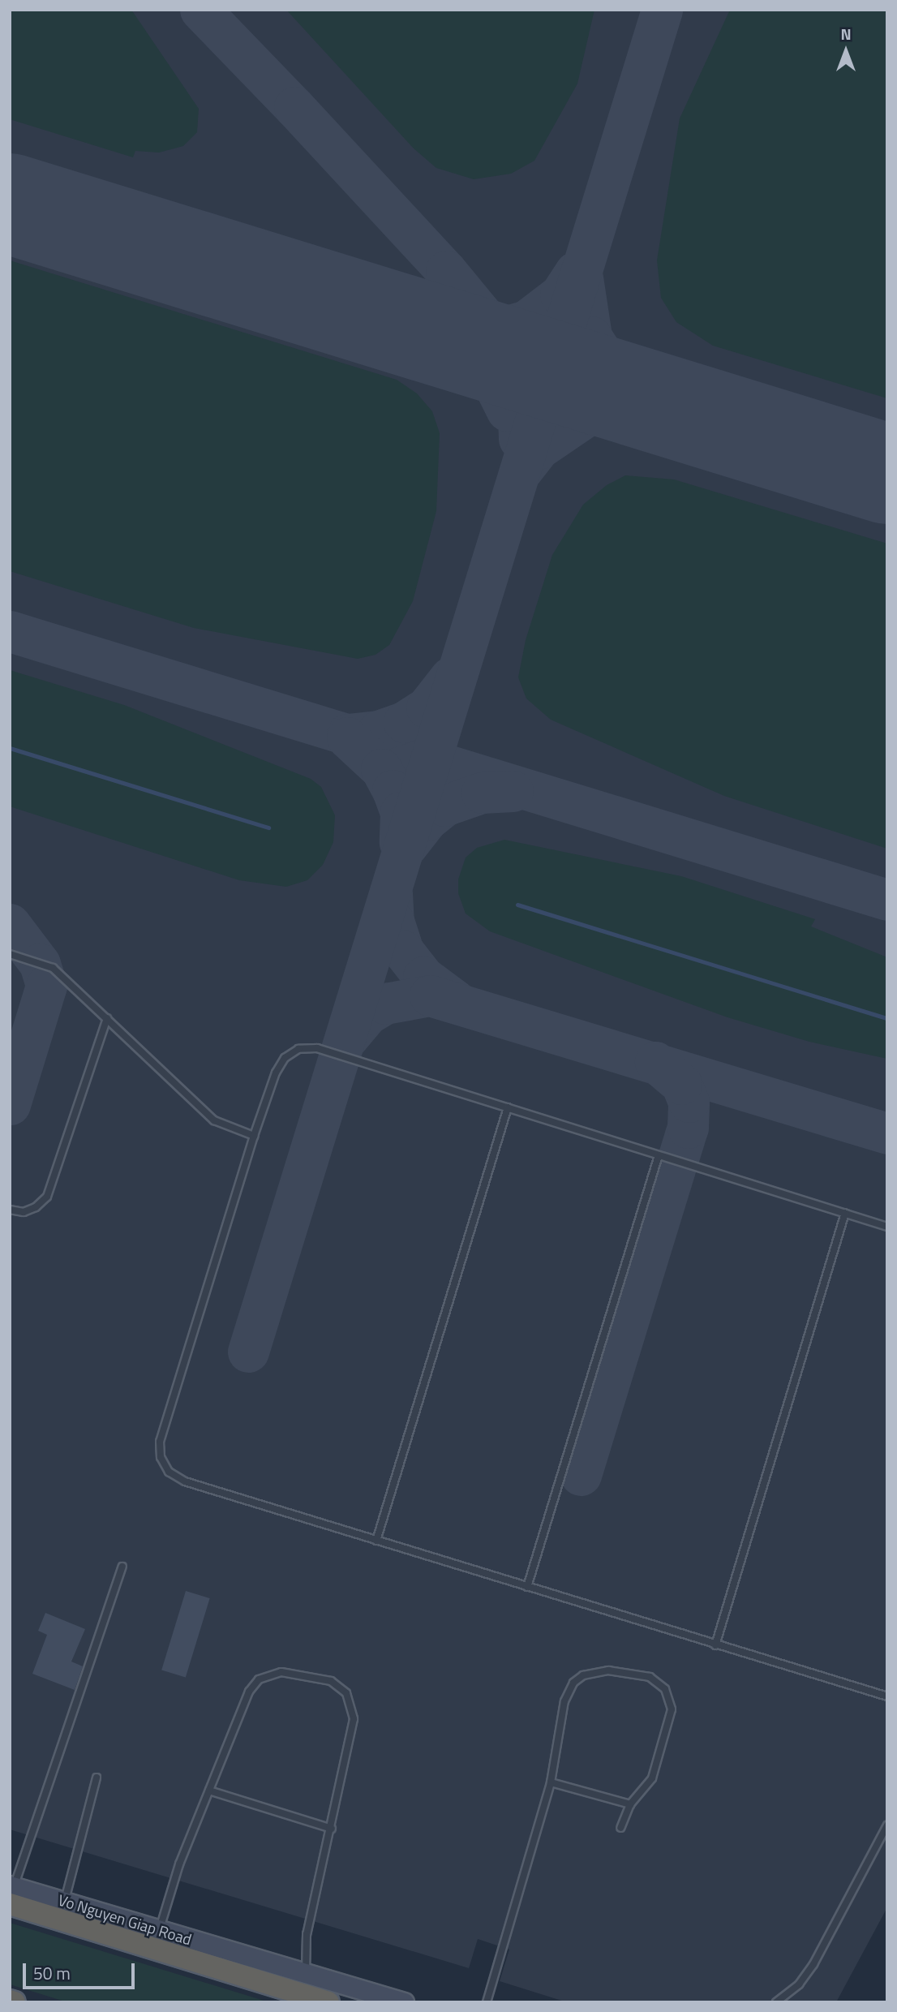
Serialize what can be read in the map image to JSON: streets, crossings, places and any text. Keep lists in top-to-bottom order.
{
  "streets": {
    "highway": ["Vo Nguyen Giap Road"]
  },
  "scale_bar": "50 m",
  "north": "top"
}
